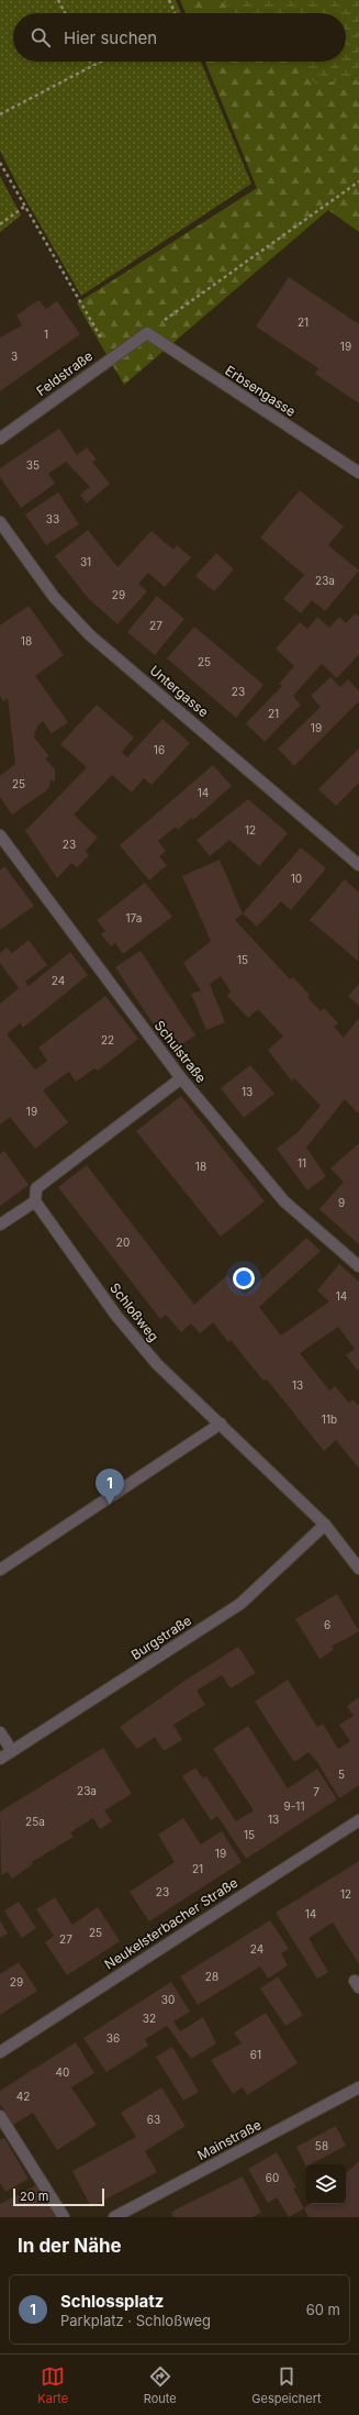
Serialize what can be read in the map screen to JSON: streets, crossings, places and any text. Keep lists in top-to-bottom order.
{
  "streets": {
    "street": [
      "Feldstraße",
      "Erbsengasse",
      "Untergasse",
      "Schulstraße",
      "Schloßweg",
      "Burgstraße",
      "Neukelsterbacher Straße",
      "Mainstraße"
    ]
  },
  "crossings": [
    ["Feldstraße", "Erbsengasse"],
    ["Schloßweg", "Burgstraße"]
  ],
  "house_numbers": [
    "21",
    "1",
    "19",
    "3",
    "35",
    "33",
    "31",
    "23a",
    "29",
    "27",
    "18",
    "25",
    "23",
    "21",
    "19",
    "16",
    "25",
    "14",
    "12",
    "23",
    "10",
    "17a",
    "15",
    "24",
    "22",
    "13",
    "19",
    "11",
    "18",
    "9",
    "20",
    "14",
    "13",
    "11b",
    "6",
    "5",
    "23a",
    "7",
    "9-11",
    "13",
    "25a",
    "15",
    "19",
    "21",
    "23",
    "12",
    "14",
    "25",
    "27",
    "24",
    "28",
    "29",
    "30",
    "32",
    "36",
    "61",
    "40",
    "42",
    "63",
    "58",
    "60"
  ],
  "scale_bar": "20 m",
  "page": {
    "search": "Hier suchen",
    "pins": "1",
    "scale": "20 m",
    "heading": "In der Nähe",
    "list": [
      {
        "mark": "1",
        "name": "Schlossplatz",
        "note": "Parkplatz · Schloßweg",
        "value": "60 m"
      }
    ],
    "nav": ["Karte", "Route", "Gespeichert"]
  }
}
